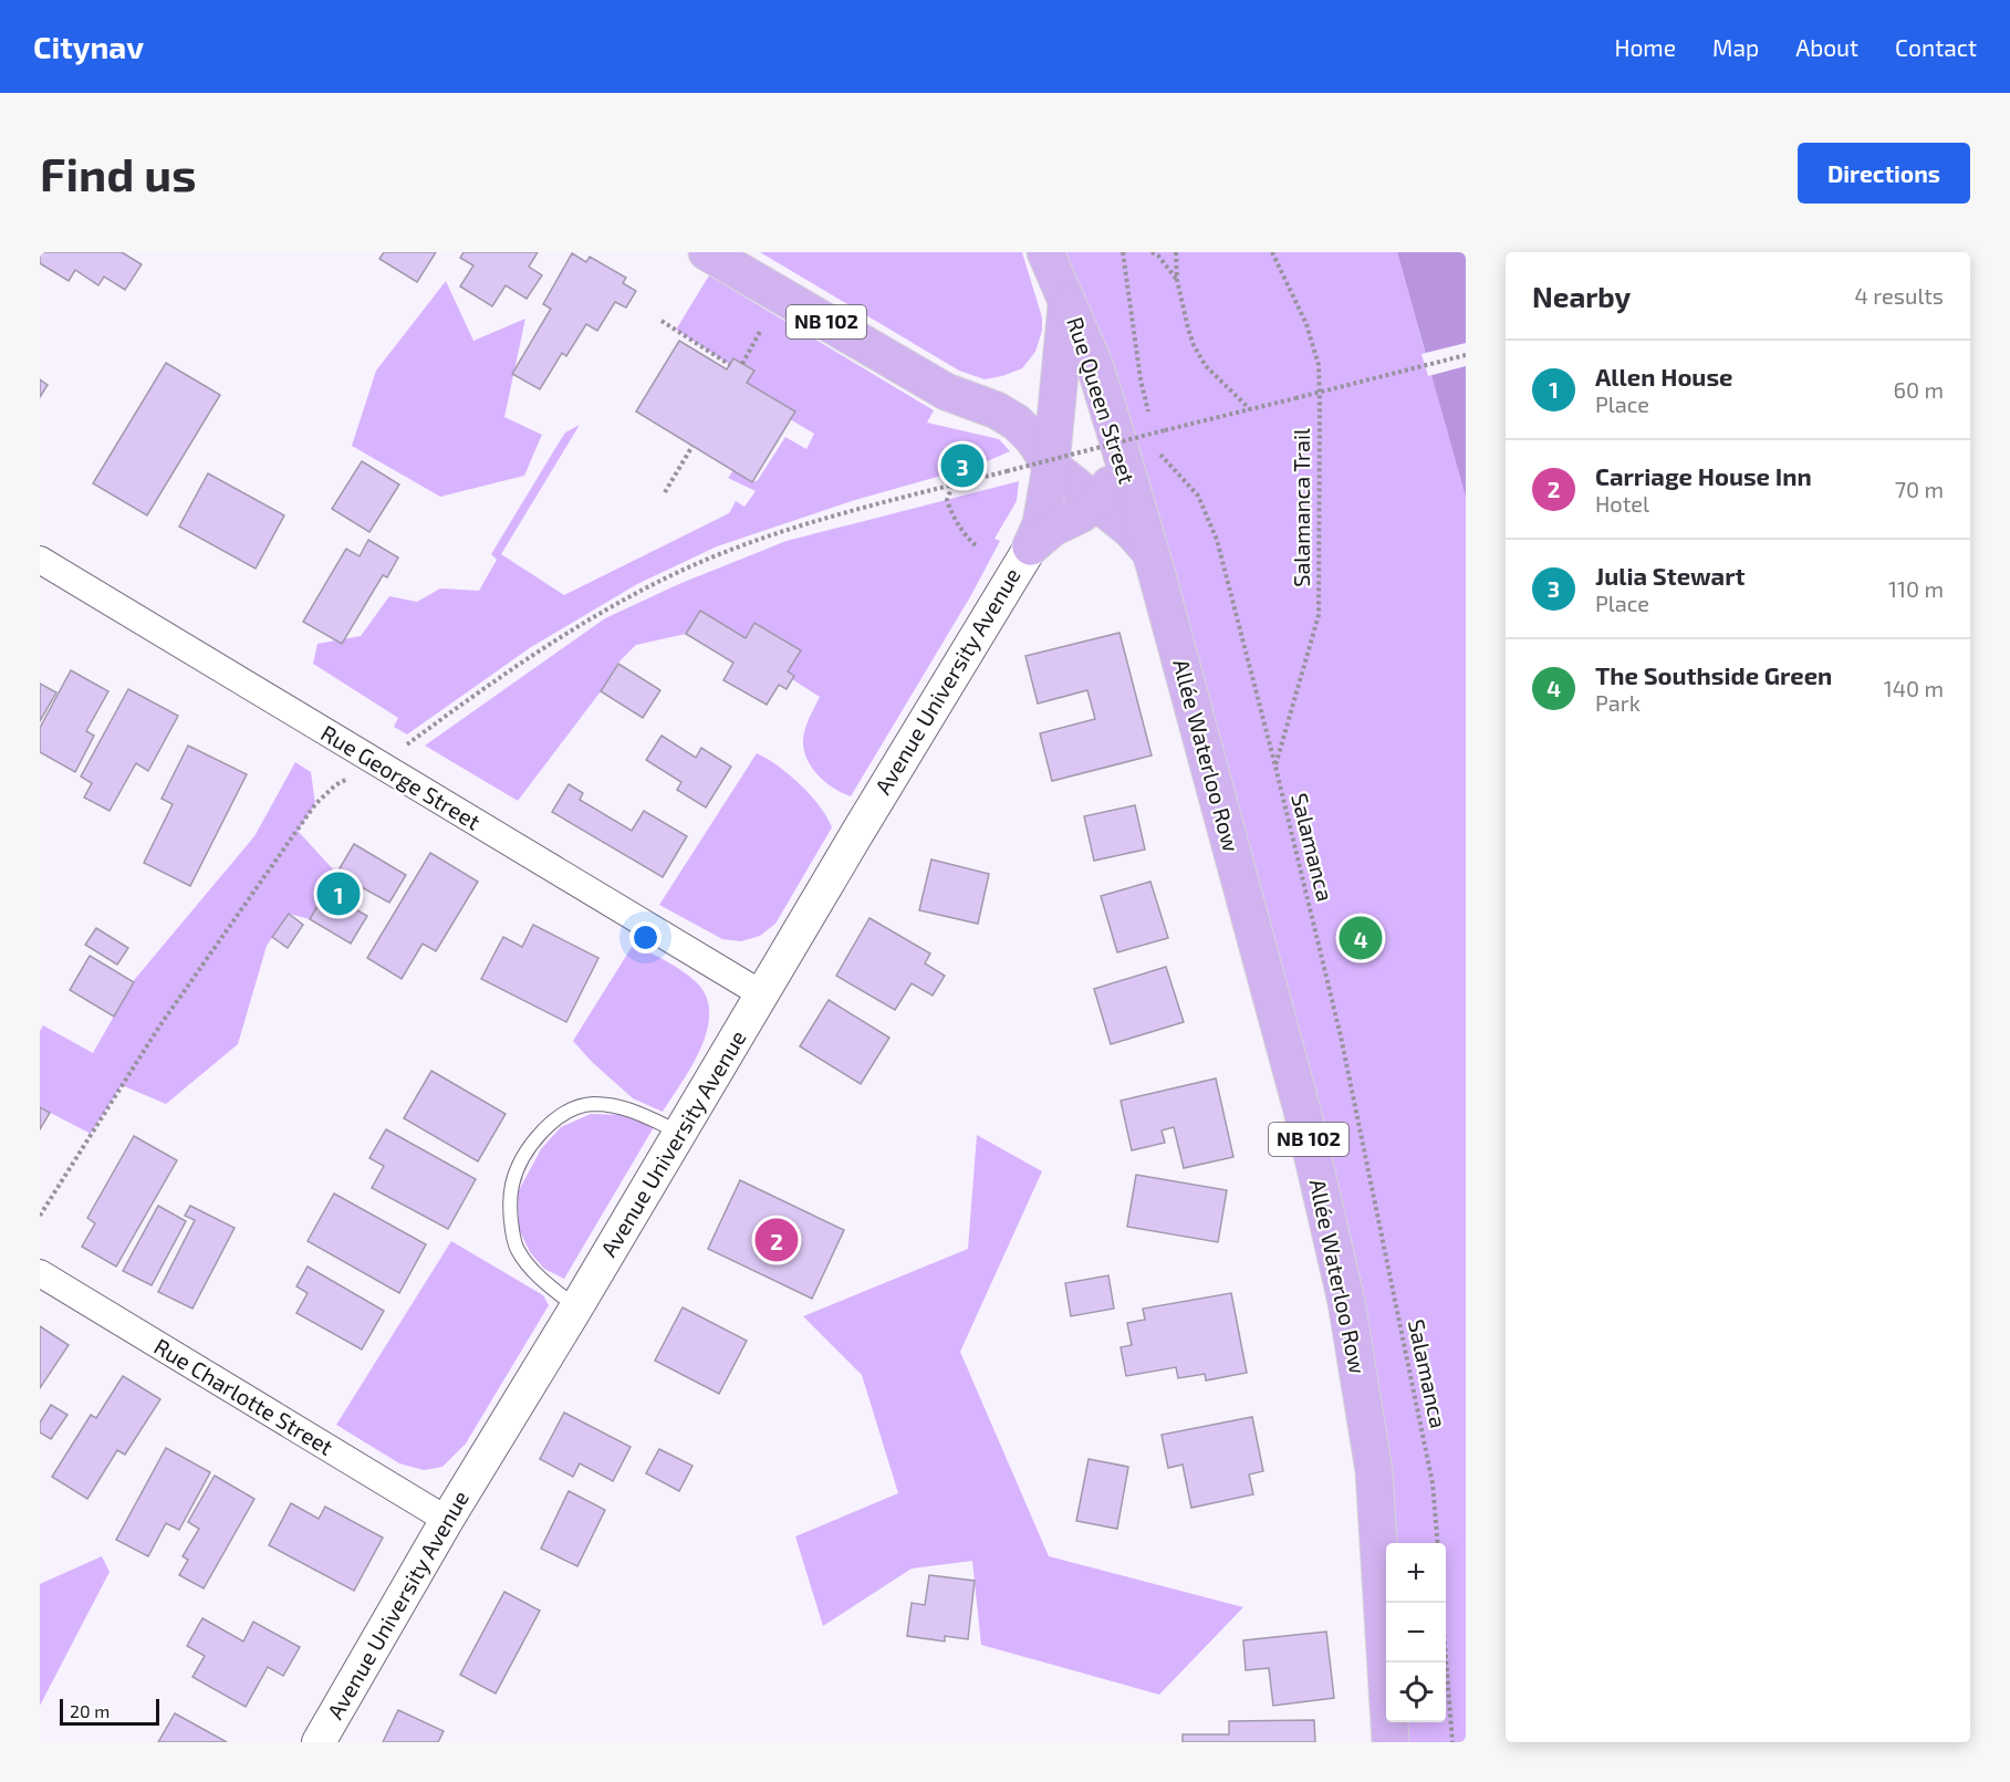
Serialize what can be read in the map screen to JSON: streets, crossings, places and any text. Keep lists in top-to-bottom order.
{
  "streets": {
    "main road": ["NB 102", "Rue Queen Street", "Allée Waterloo Row"],
    "street": ["Avenue University Avenue", "Rue George Street", "Rue Charlotte Street"],
    "path": ["Salamanca Trail", "Salamanca"]
  },
  "crossings": [
    ["NB 102", "Rue Queen Street"],
    ["NB 102", "Allée Waterloo Row"],
    ["Rue Queen Street", "Allée Waterloo Row"],
    ["Salamanca Trail", "Salamanca"],
    ["Avenue University Avenue", "Rue George Street"],
    ["Avenue University Avenue", "Rue Charlotte Street"]
  ],
  "scale_bar": "20 m",
  "page": {
    "header": "Citynav",
    "nav": [
      "Home",
      "Map",
      "About",
      "Contact"
    ],
    "buttons": "Directions",
    "title": "Find us",
    "heading": ["Nearby", "4 results"],
    "list": [
      {
        "mark": "1",
        "name": "Allen House",
        "note": "Place",
        "value": "60 m"
      },
      {
        "mark": "2",
        "name": "Carriage House Inn",
        "note": "Hotel",
        "value": "70 m"
      },
      {
        "mark": "3",
        "name": "Julia Stewart",
        "note": "Place",
        "value": "110 m"
      },
      {
        "mark": "4",
        "name": "The Southside Green",
        "note": "Park",
        "value": "140 m"
      }
    ],
    "pins": [
      "3",
      "1",
      "4",
      "2"
    ],
    "map_buttons": ["+", "−"],
    "scale": "20 m"
  }
}
